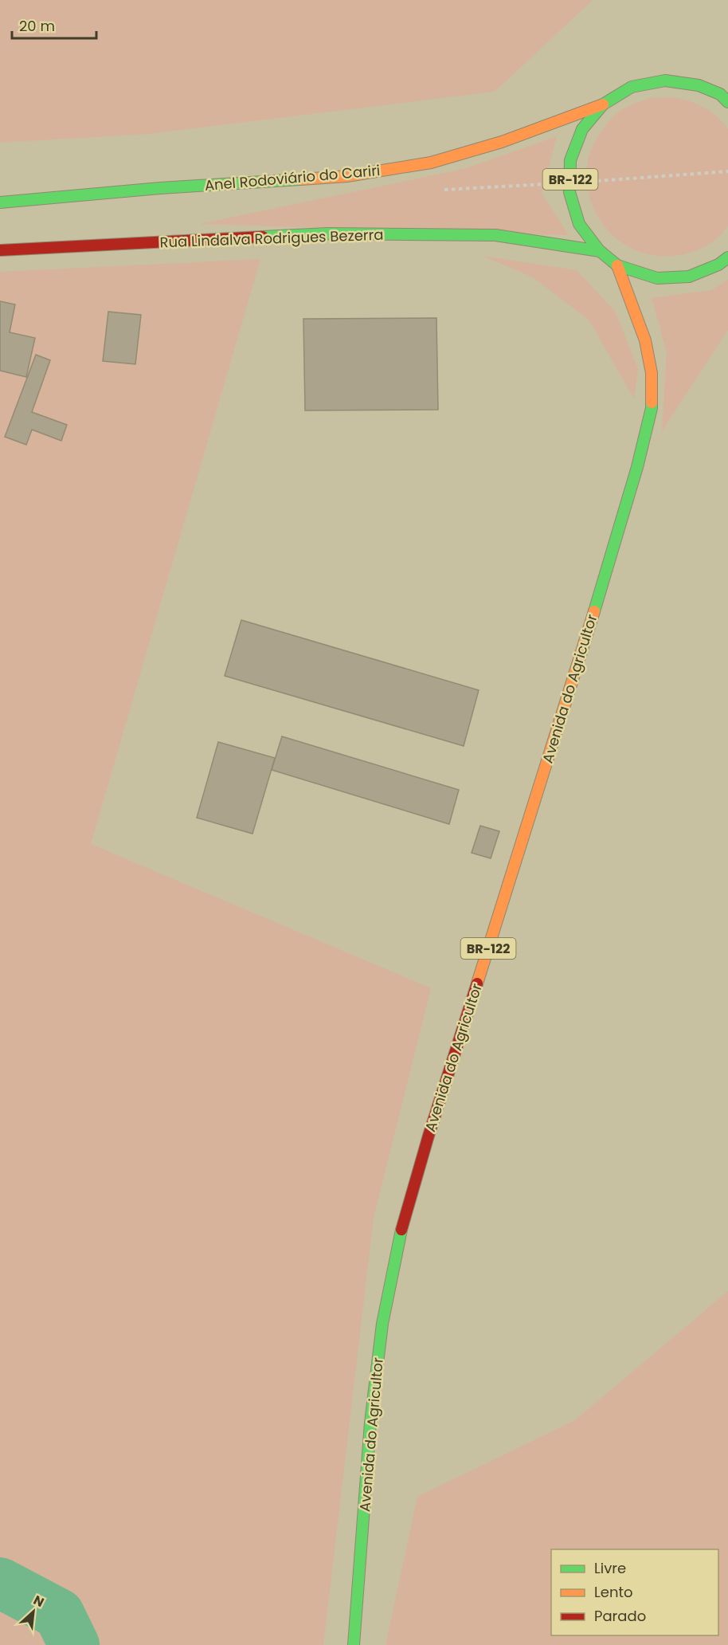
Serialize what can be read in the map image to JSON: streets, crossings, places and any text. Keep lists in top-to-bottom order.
{
  "streets": {
    "main road": [
      "Anel Rodoviário do Cariri",
      "BR-122",
      "Rua Lindalva Rodrigues Bezerra",
      "Avenida do Agricultor"
    ]
  },
  "crossings": [
    ["Anel Rodoviário do Cariri", "Rua Lindalva Rodrigues Bezerra"],
    ["Anel Rodoviário do Cariri", "Avenida do Agricultor"]
  ],
  "legend": ["Livre", "Lento", "Parado"],
  "scale_bar": "20 m",
  "north": "top right"
}
